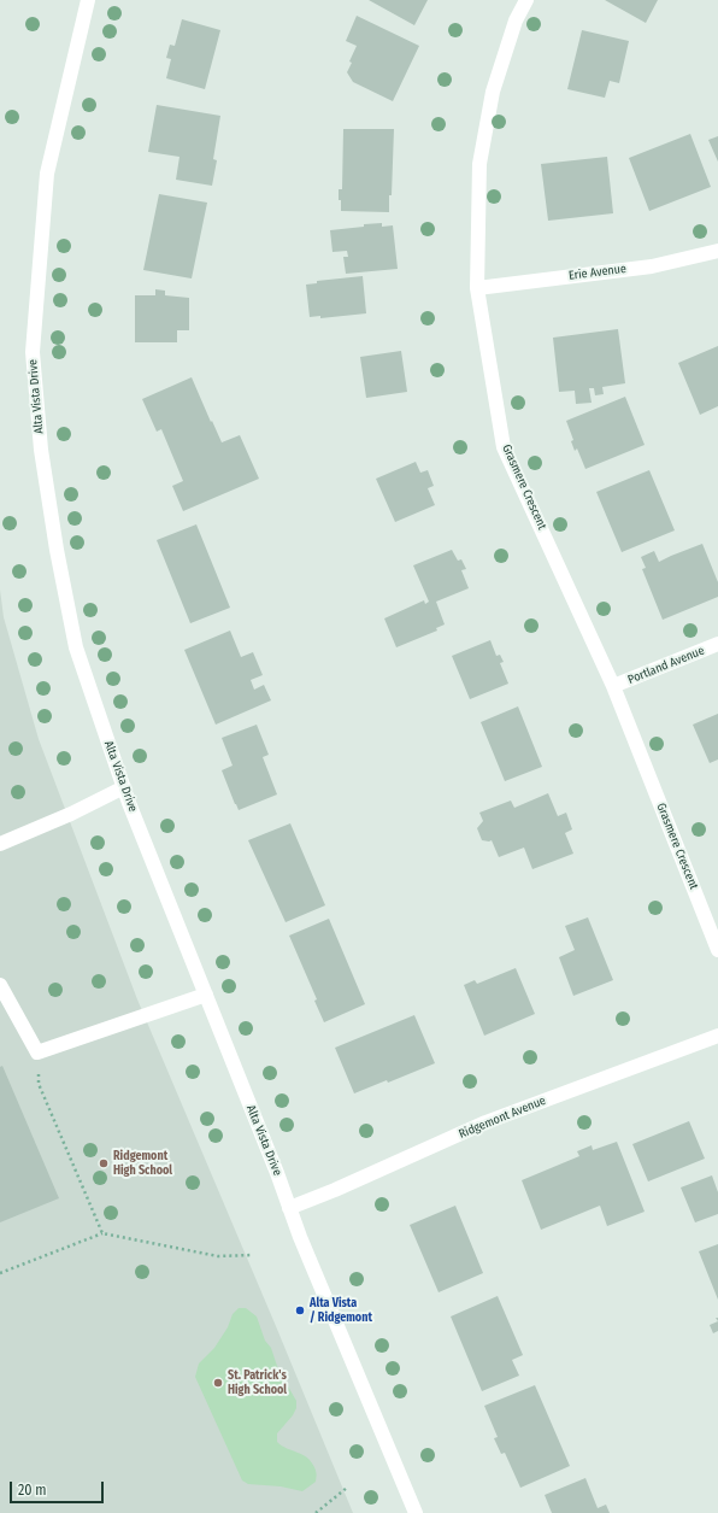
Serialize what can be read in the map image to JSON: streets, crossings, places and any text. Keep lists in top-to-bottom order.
{
  "streets": {
    "street": [
      "Erie Avenue",
      "Alta Vista Drive",
      "Grasmere Crescent",
      "Portland Avenue",
      "Ridgemont Avenue"
    ]
  },
  "crossings": [
    ["Erie Avenue", "Grasmere Crescent"],
    ["Alta Vista Drive", "Ridgemont Avenue"],
    ["Grasmere Crescent", "Portland Avenue"]
  ],
  "places": ["Ridgemont High School", "Alta Vista / Ridgemont", "St. Patrick's High School"],
  "scale_bar": "20 m"
}
